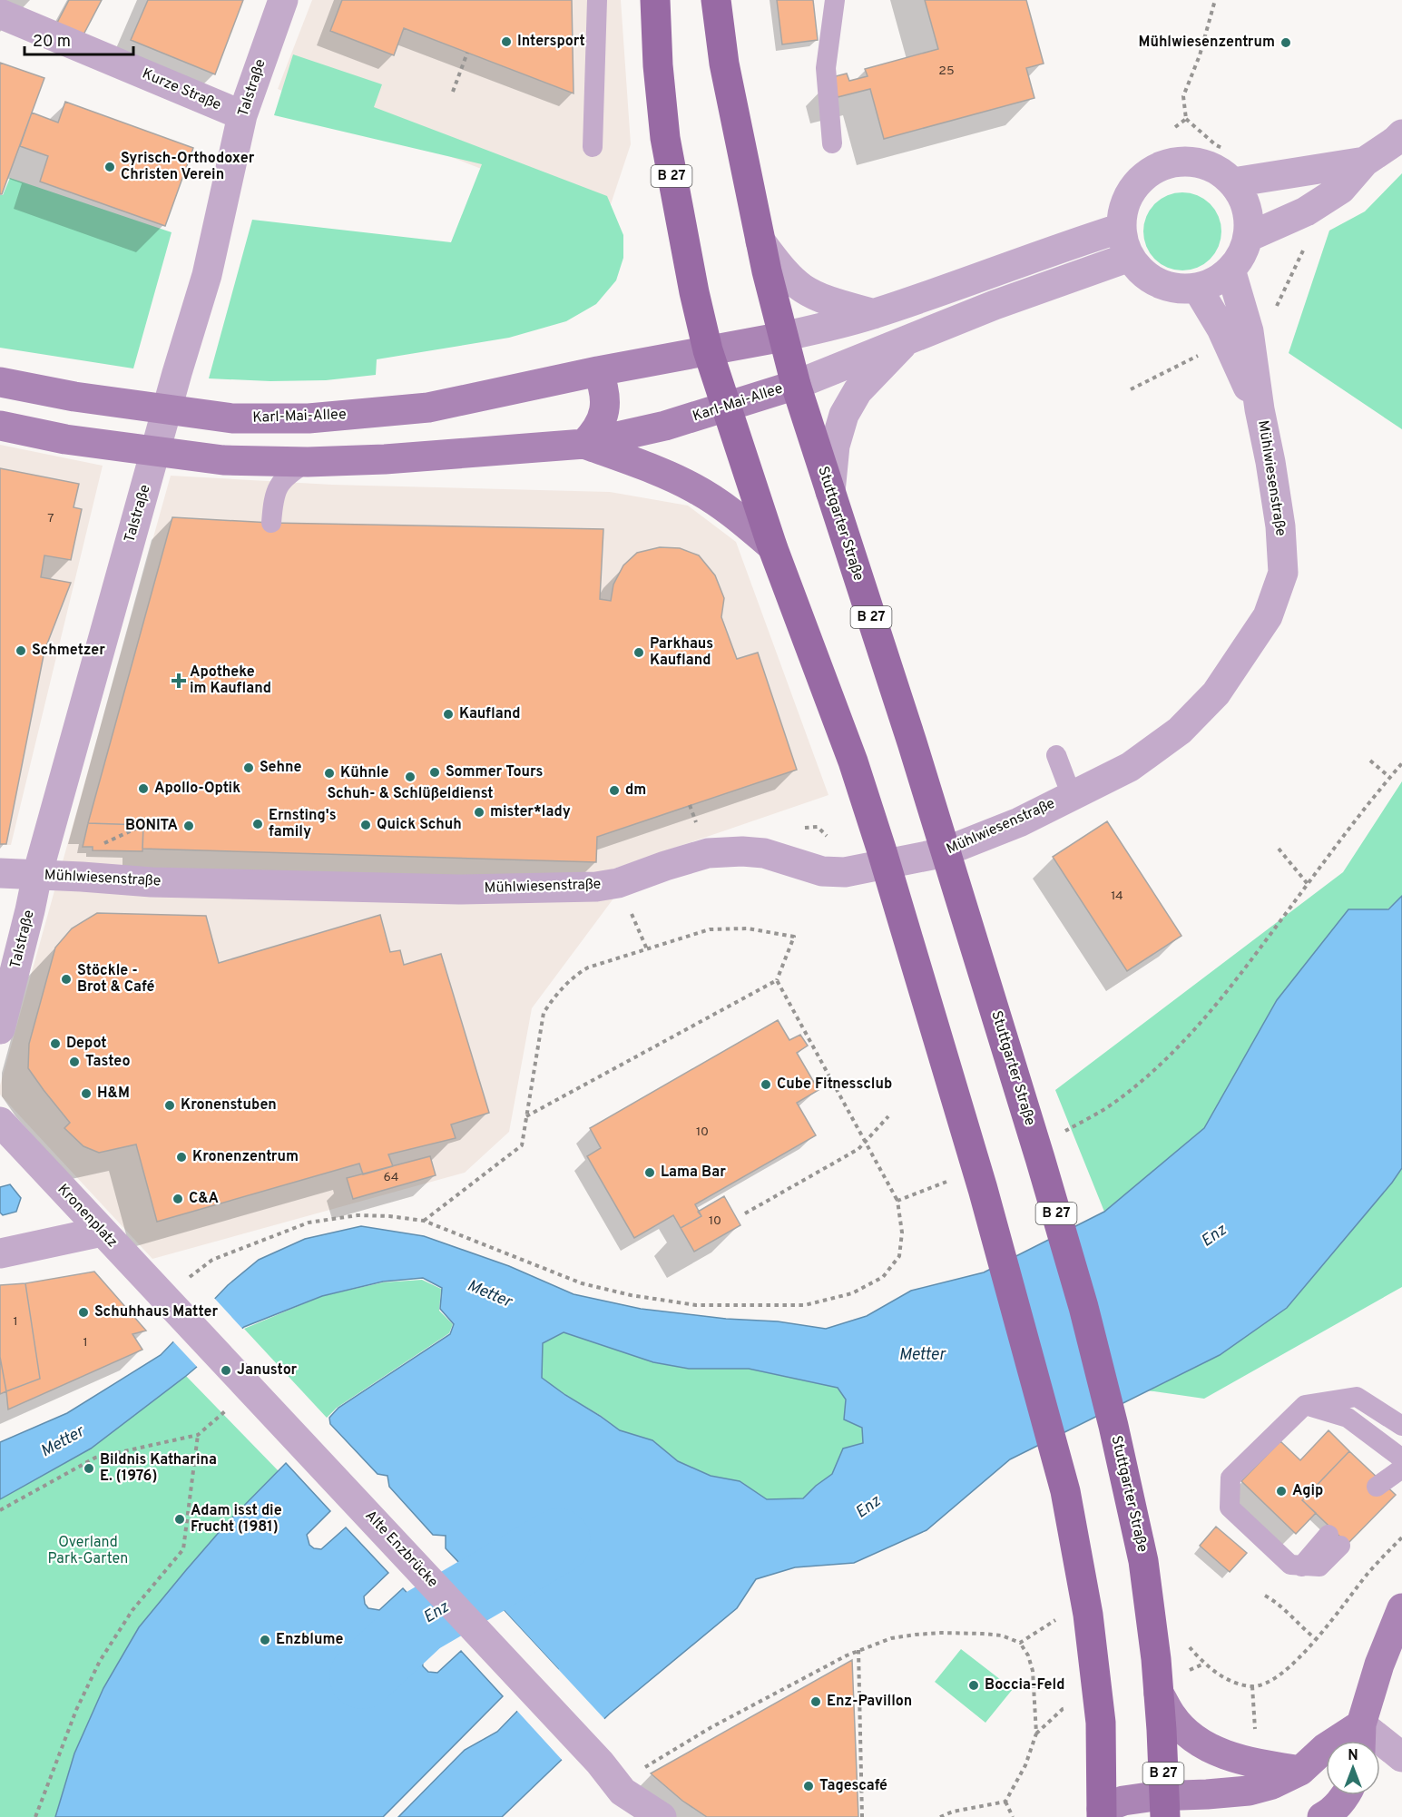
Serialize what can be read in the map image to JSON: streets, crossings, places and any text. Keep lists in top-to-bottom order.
{
  "streets": {
    "main road": ["B 27", "Karl-Mai-Allee", "Stuttgarter Straße"],
    "street": [
      "Talstraße",
      "Kurze Straße",
      "Mühlwiesenstraße",
      "Kronenplatz",
      "Alte Enzbrücke"
    ]
  },
  "crossings": [
    ["Talstraße", "Kurze Straße"],
    ["Talstraße", "Mühlwiesenstraße"],
    ["B 27", "Karl-Mai-Allee"],
    ["B 27", "Stuttgarter Straße"],
    ["Karl-Mai-Allee", "Stuttgarter Straße"],
    ["Kronenplatz", "Alte Enzbrücke"]
  ],
  "water": ["Enz", "Metter"],
  "parks": ["Overland Park-Garten"],
  "places": {
    "other": [
      "Intersport",
      "Mühlwiesenzentrum",
      "Syrisch-Orthodoxer Christen Verein",
      "Schmetzer",
      "Parkhaus Kaufland",
      "Kaufland",
      "Sehne",
      "Sommer Tours",
      "Kühnle",
      "Schuh- & Schlüßeldienst",
      "Apollo-Optik",
      "dm",
      "mister*lady",
      "Ernsting's family",
      "Quick Schuh",
      "BONITA",
      "Stöckle - Brot & Café",
      "Depot",
      "Tasteo",
      "Cube Fitnessclub",
      "H&M",
      "Kronenstuben",
      "Kronenzentrum",
      "Lama Bar",
      "C&A",
      "Schuhhaus Matter",
      "Janustor",
      "Bildnis Katharina E. (1976)",
      "Agip",
      "Adam isst die Frucht (1981)",
      "Enzblume",
      "Boccia-Feld",
      "Enz-Pavillon",
      "Tagescafé"
    ],
    "health": ["Apotheke im Kaufland"]
  },
  "house_numbers": [
    "25",
    "7",
    "14",
    "10",
    "64",
    "10",
    "1",
    "1"
  ],
  "scale_bar": "20 m",
  "north": "top"
}
